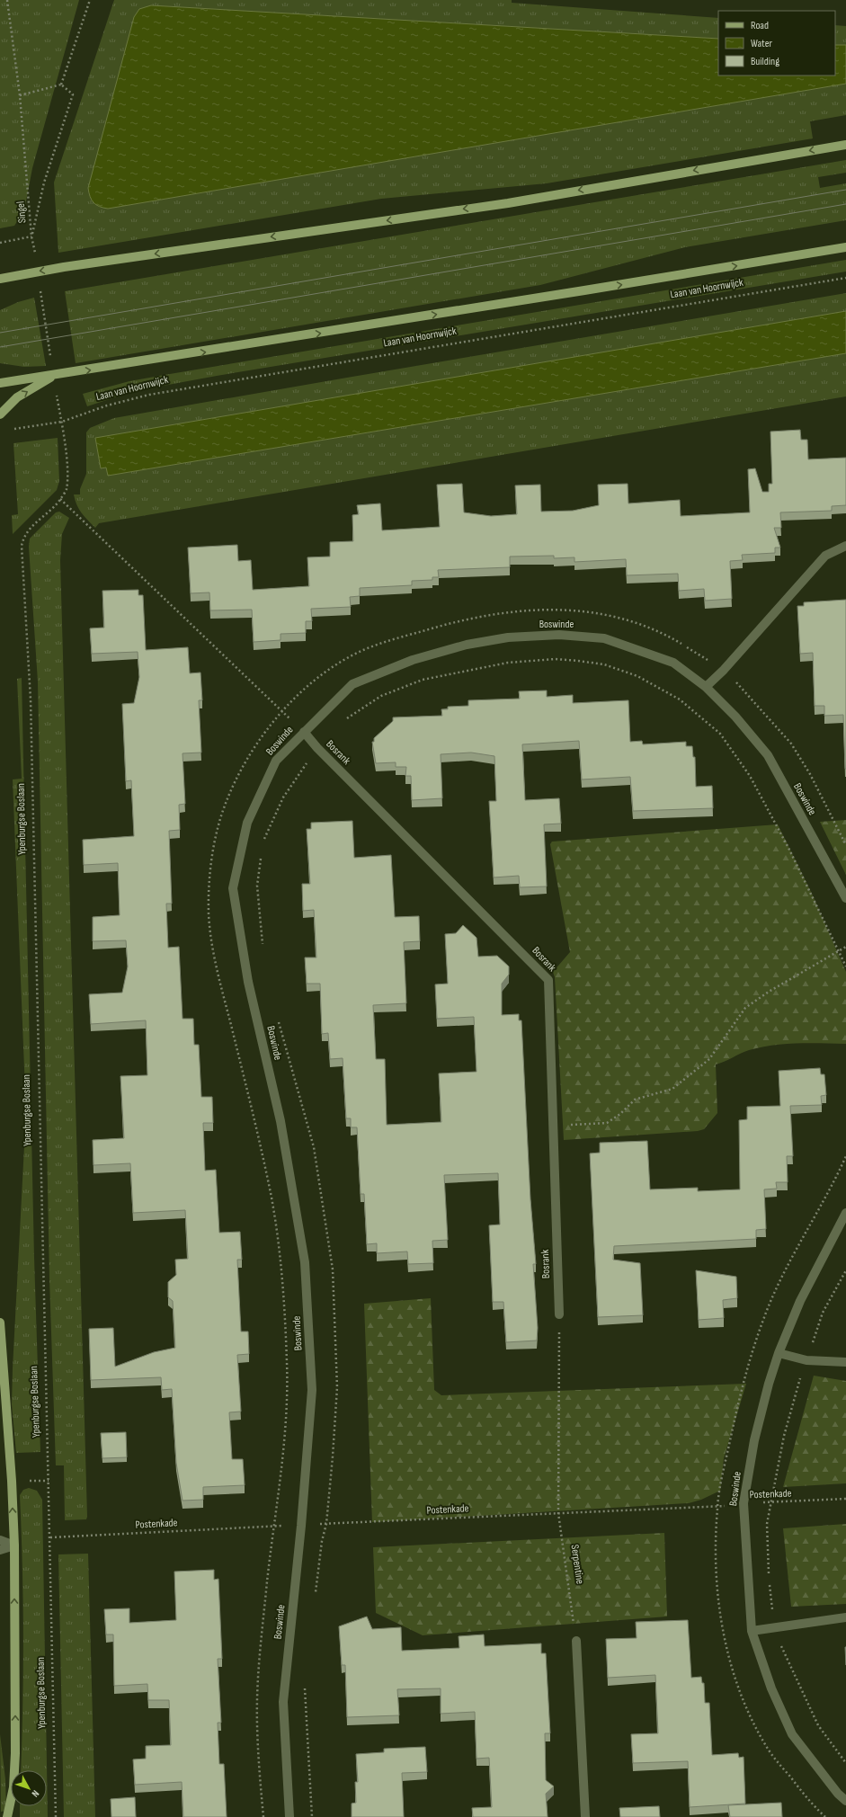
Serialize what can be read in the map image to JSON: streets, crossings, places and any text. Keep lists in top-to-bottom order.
{
  "streets": {
    "main road": ["Laan van Hoornwijck"],
    "street": ["Boswinde", "Bosrank"],
    "path": [
      "Singel",
      "Ypenburgse Boslaan",
      "Postenkade",
      "Serpentine"
    ]
  },
  "crossings": [
    ["Singel", "Laan van Hoornwijck"],
    ["Boswinde", "Bosrank"],
    ["Boswinde", "Postenkade"],
    ["Bosrank", "Serpentine"],
    ["Ypenburgse Boslaan", "Postenkade"],
    ["Postenkade", "Serpentine"]
  ],
  "one_way": ["Laan van Hoornwijck"],
  "legend": ["Road", "Water", "Building"],
  "north": "bottom right"
}
